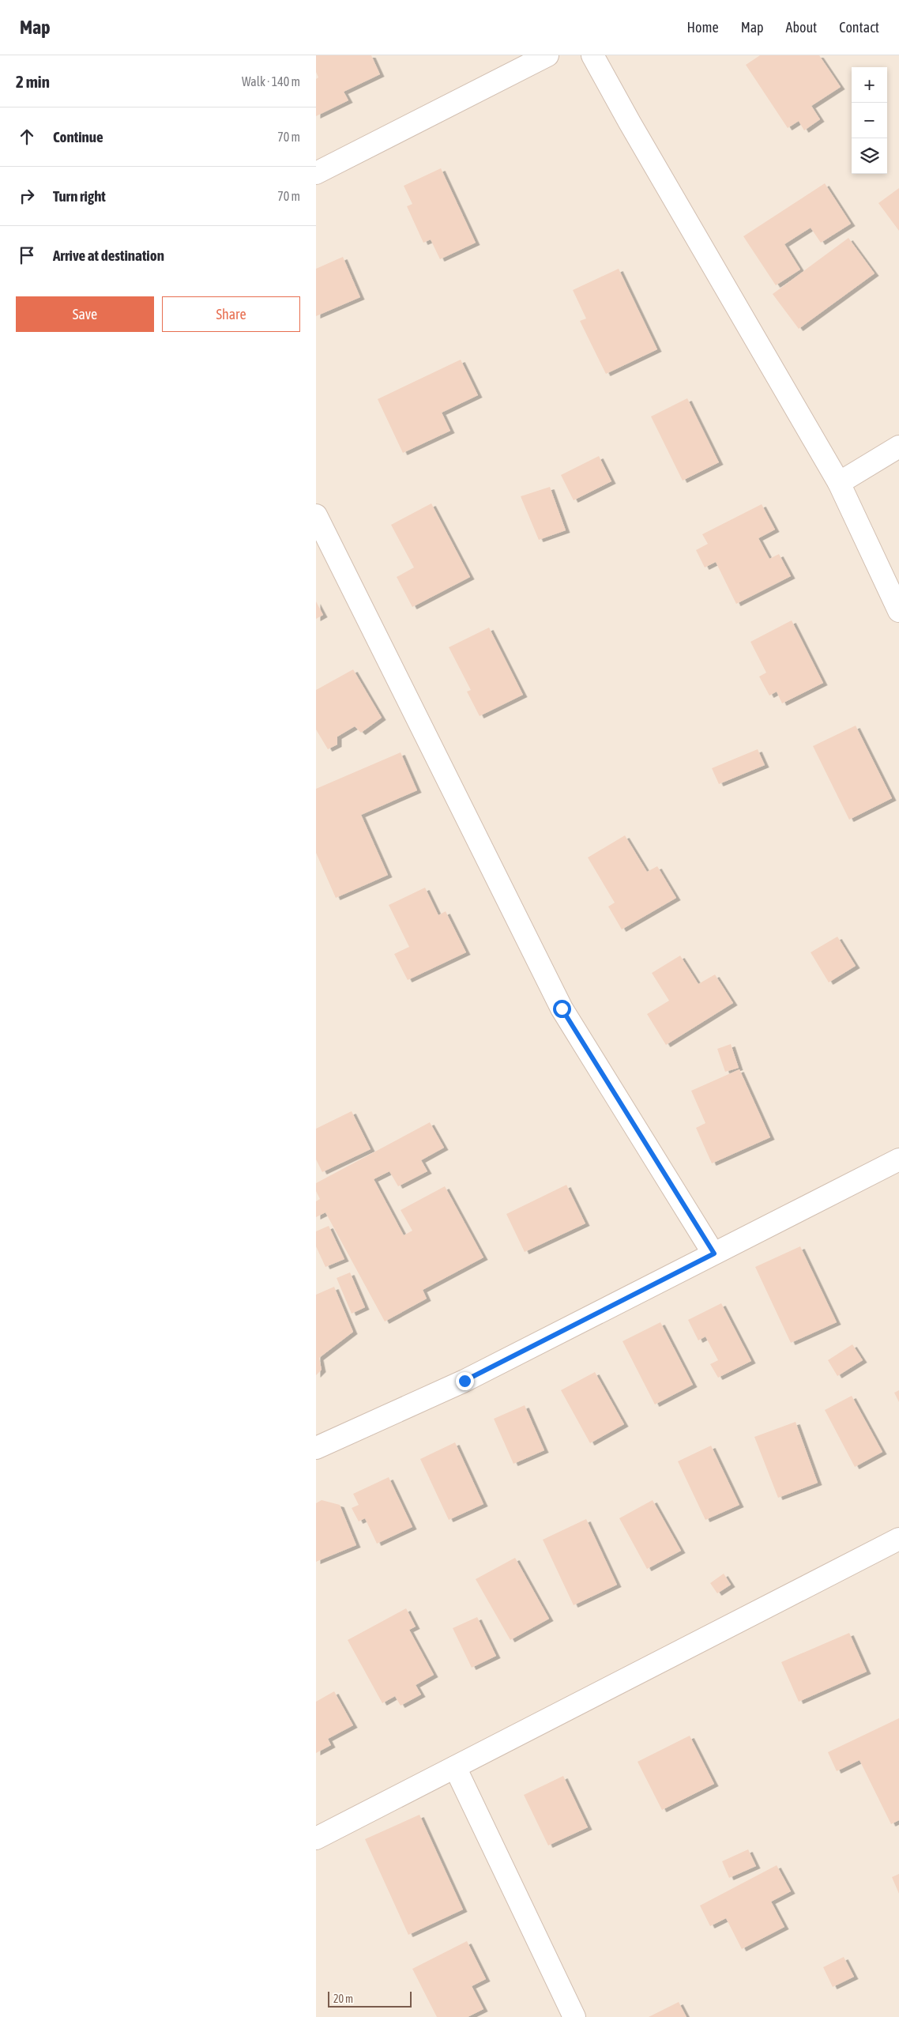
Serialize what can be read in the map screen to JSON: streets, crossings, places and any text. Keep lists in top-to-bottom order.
{
  "scale_bar": "20 m",
  "page": {
    "header": "Map",
    "nav": [
      "Home",
      "Map",
      "About",
      "Contact"
    ],
    "heading": ["2 min", "Walk · 140 m"],
    "map_buttons": ["+", "−"],
    "list": [
      ["Continue", "70 m"],
      ["Turn right", "70 m"],
      "Arrive at destination"
    ],
    "buttons": ["Save", "Share"],
    "scale": "20 m"
  }
}
